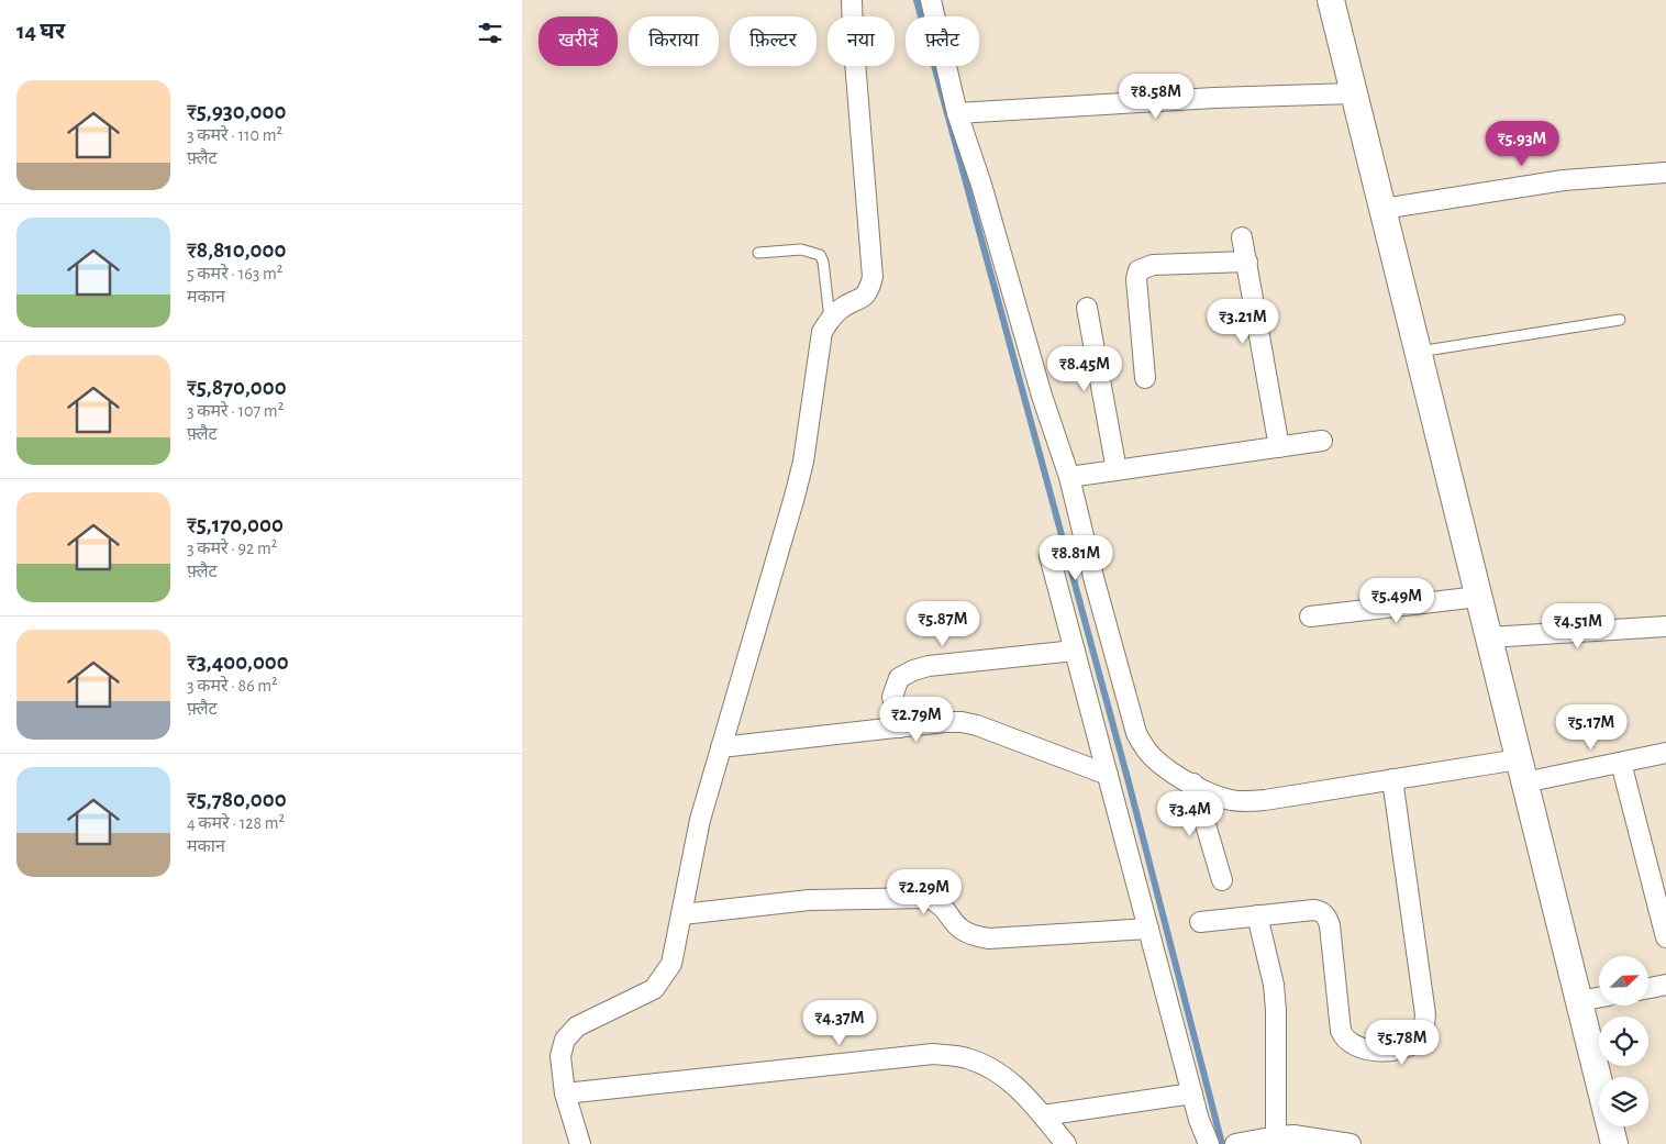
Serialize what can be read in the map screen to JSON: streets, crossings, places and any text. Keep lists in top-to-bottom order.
{
  "north": "top right",
  "page": {
    "heading": "14 घर",
    "chip": [
      "खरीदें",
      "किराया",
      "फ़िल्टर",
      "नया",
      "फ़्लैट"
    ],
    "list": [
      {
        "name": "₹5,930,000",
        "note": "3 कमरे · 110 m² · फ़्लैट"
      },
      {
        "name": "₹8,810,000",
        "note": "5 कमरे · 163 m² · मकान"
      },
      {
        "name": "₹5,870,000",
        "note": "3 कमरे · 107 m² · फ़्लैट"
      },
      {
        "name": "₹5,170,000",
        "note": "3 कमरे · 92 m² · फ़्लैट"
      },
      {
        "name": "₹3,400,000",
        "note": "3 कमरे · 86 m² · फ़्लैट"
      },
      {
        "name": "₹5,780,000",
        "note": "4 कमरे · 128 m² · मकान"
      }
    ],
    "price": [
      "₹8.58M",
      "₹5.93M",
      "₹3.21M",
      "₹8.45M",
      "₹8.81M",
      "₹5.49M",
      "₹5.87M",
      "₹4.51M",
      "₹2.79M",
      "₹5.17M",
      "₹3.4M",
      "₹2.29M",
      "₹4.37M",
      "₹5.78M"
    ]
  }
}
